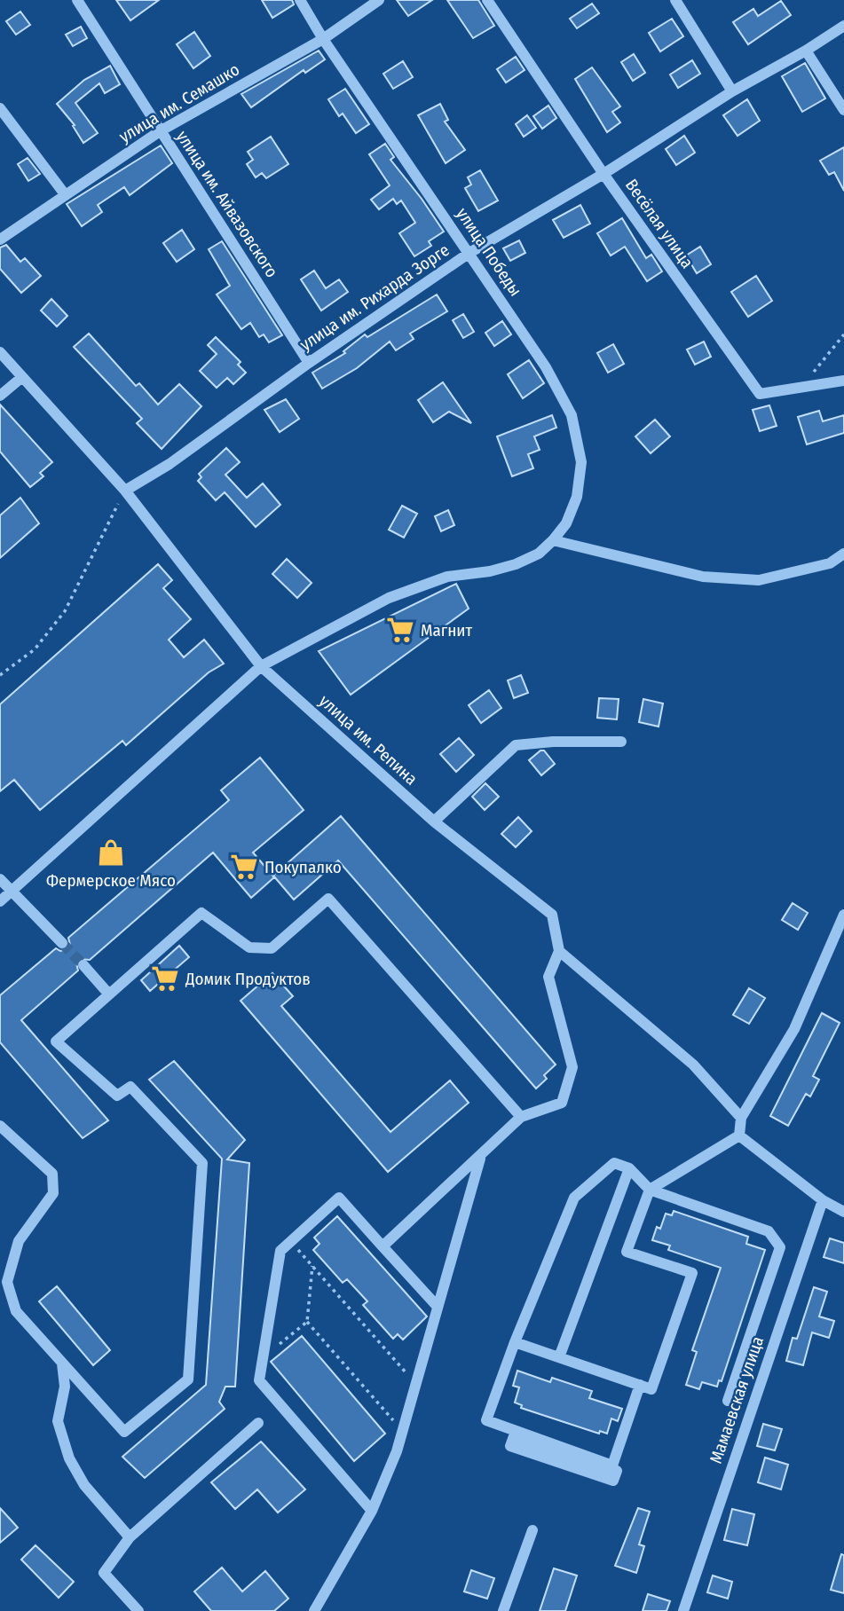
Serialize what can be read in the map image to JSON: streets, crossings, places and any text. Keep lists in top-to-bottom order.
{
  "streets": {
    "street": [
      "улица им. Семашко",
      "улица им. Айвазовского",
      "Весёлая улица",
      "улица Победы",
      "улица им. Рихарда Зорге",
      "улица им. Репина",
      "Мамаевская улица"
    ]
  },
  "crossings": [
    ["улица им. Семашко", "улица им. Айвазовского"],
    ["улица им. Семашко", "улица Победы"],
    ["улица им. Айвазовского", "улица им. Рихарда Зорге"],
    ["Весёлая улица", "улица им. Рихарда Зорге"],
    ["улица Победы", "улица им. Рихарда Зорге"],
    ["улица им. Рихарда Зорге", "улица им. Репина"]
  ],
  "places": {
    "supermarket": ["Магнит", "Покупалко", "Домик Продуктов"],
    "shop": ["Фермерское Мясо"]
  }
}
